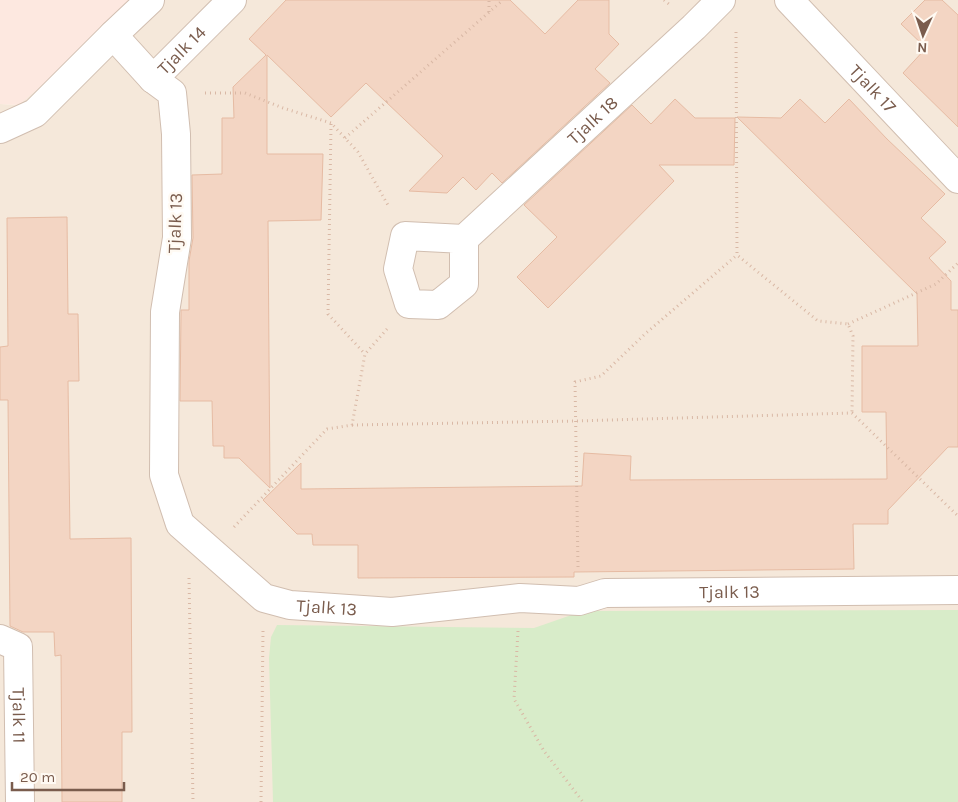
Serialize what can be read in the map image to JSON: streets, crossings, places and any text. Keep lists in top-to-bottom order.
{
  "streets": {
    "street": [
      "Tjalk 14",
      "Tjalk 17",
      "Tjalk 18",
      "Tjalk 13",
      "Tjalk 11"
    ]
  },
  "crossings": [
    ["Tjalk 14", "Tjalk 13"]
  ],
  "scale_bar": "20 m",
  "north": "bottom"
}
